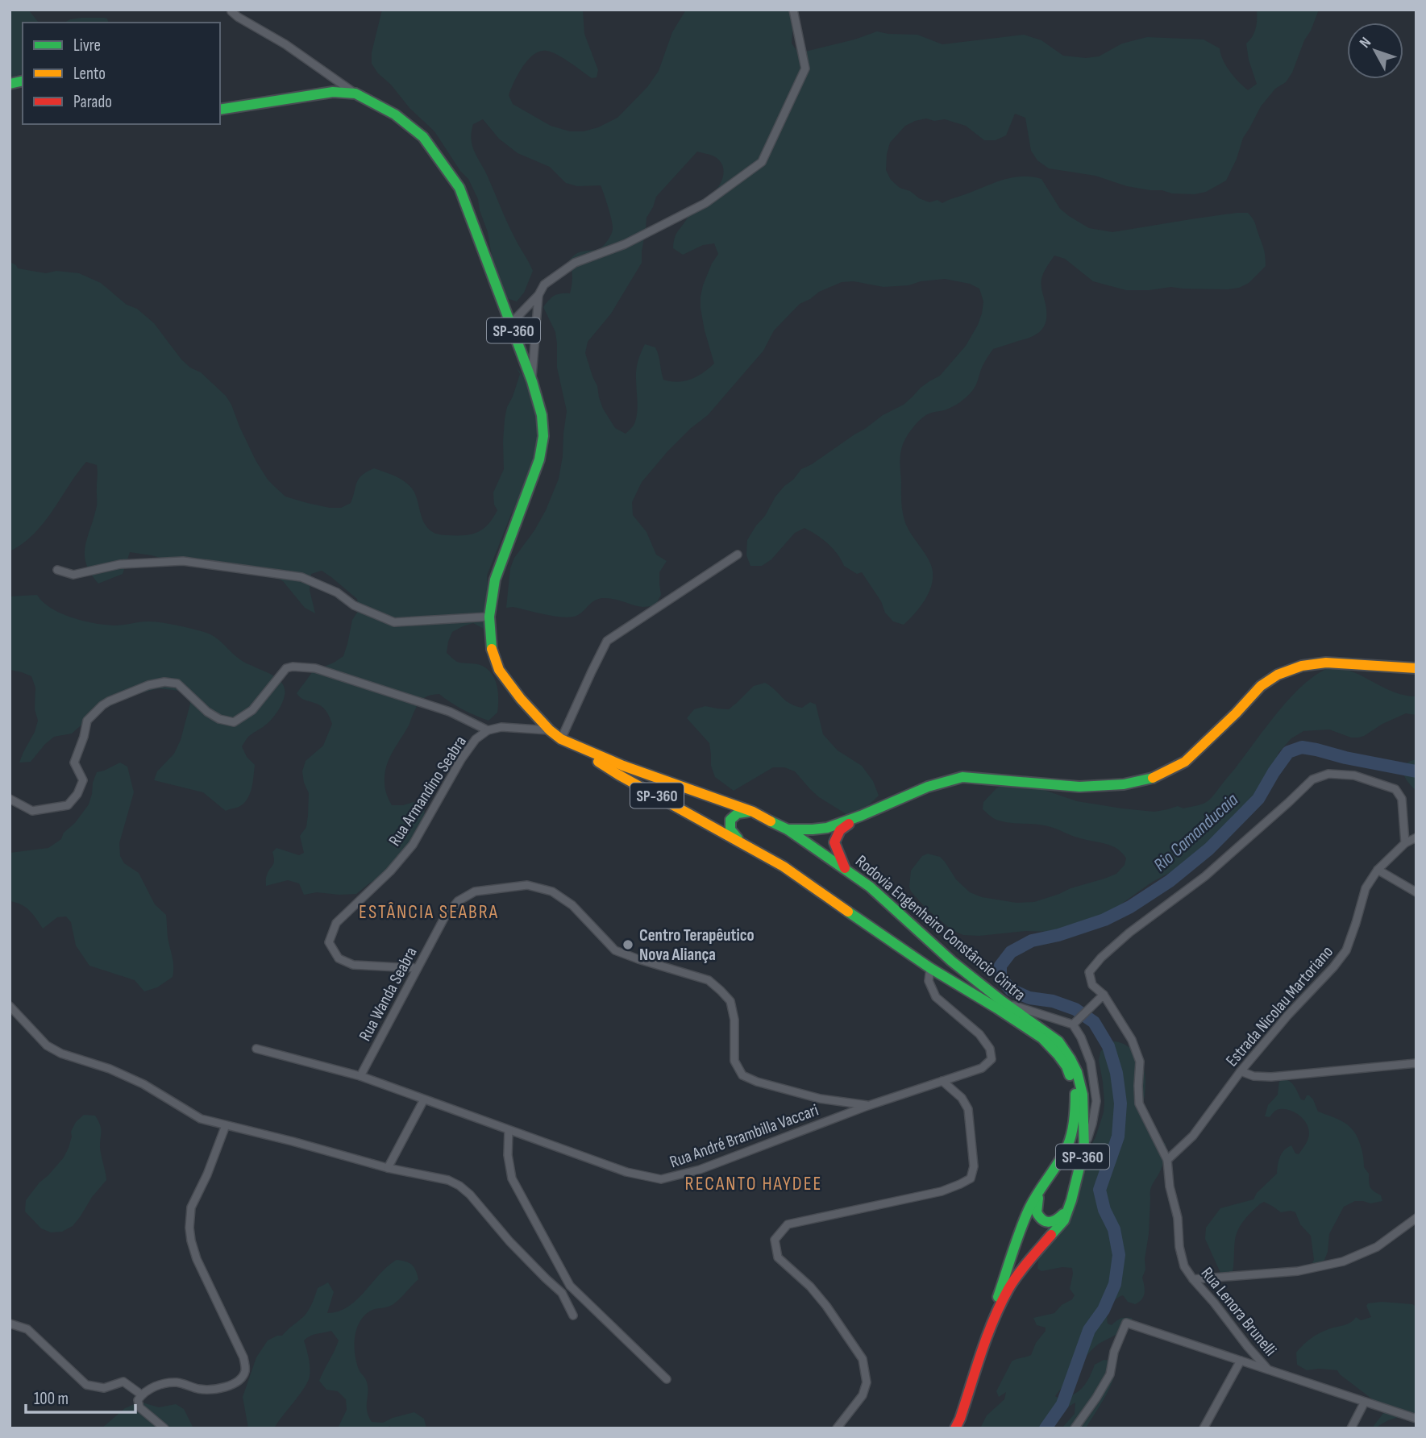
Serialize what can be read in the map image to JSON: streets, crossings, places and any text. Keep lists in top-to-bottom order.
{
  "streets": {
    "main road": ["SP-360", "Rodovia Engenheiro Constâncio Cintra"],
    "street": [
      "Rua Armandino Seabra",
      "Rua Wanda Seabra",
      "Estrada Nicolau Martoriano",
      "Rua André Brambilla Vaccari",
      "Rua Lenora Brunelli"
    ]
  },
  "crossings": [
    ["Rua Armandino Seabra", "Rodovia Engenheiro Constâncio Cintra"],
    ["Rua Armandino Seabra", "Rua Wanda Seabra"],
    ["Rodovia Engenheiro Constâncio Cintra", "Rua André Brambilla Vaccari"],
    ["Rua Wanda Seabra", "Rua André Brambilla Vaccari"],
    ["Estrada Nicolau Martoriano", "Rua Lenora Brunelli"]
  ],
  "districts": ["ESTÂNCIA SEABRA", "RECANTO HAYDEE"],
  "water": ["Rio Camanducaia"],
  "places": ["Centro Terapêutico Nova Aliança"],
  "legend": ["Livre", "Lento", "Parado"],
  "scale_bar": "100 m",
  "north": "top left"
}
